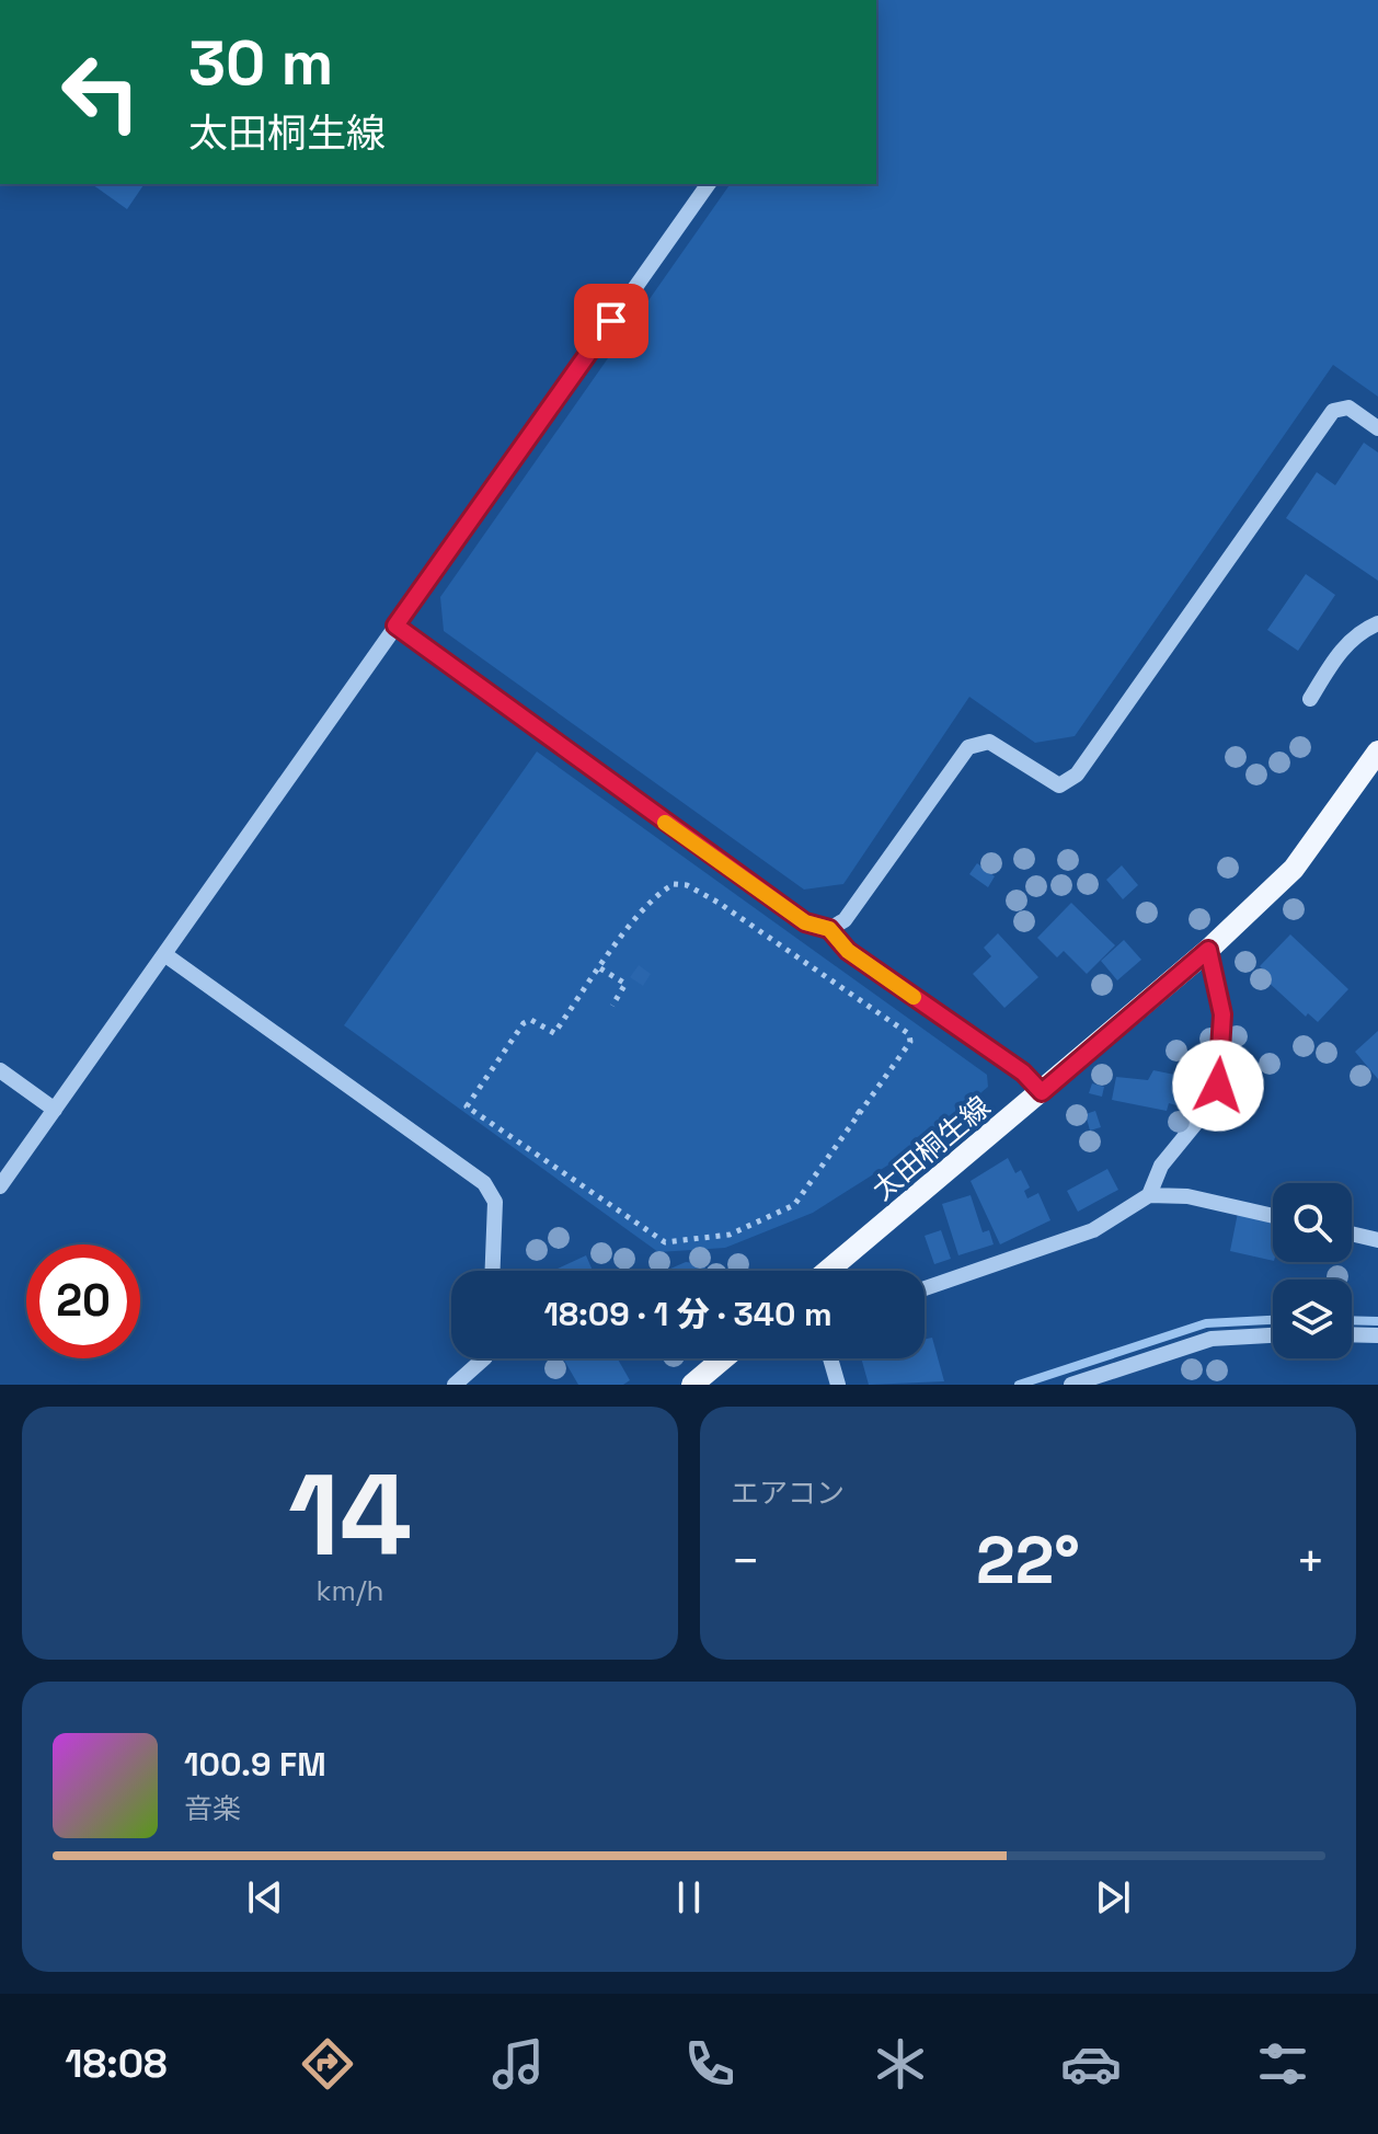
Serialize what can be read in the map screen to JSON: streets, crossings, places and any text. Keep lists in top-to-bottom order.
{
  "streets": {
    "main road": ["太田桐生線"]
  },
  "page": {
    "turn": ["30 m", "太田桐生線"],
    "limit": "20",
    "trip": "18:09 · 1 分 · 340 m",
    "tile": [
      ["14", "km/h"],
      "エアコン"
    ],
    "heat": ["−", "22°", "+"],
    "song": ["100.9 FM", "音楽"],
    "tabs": "18:08"
  }
}
